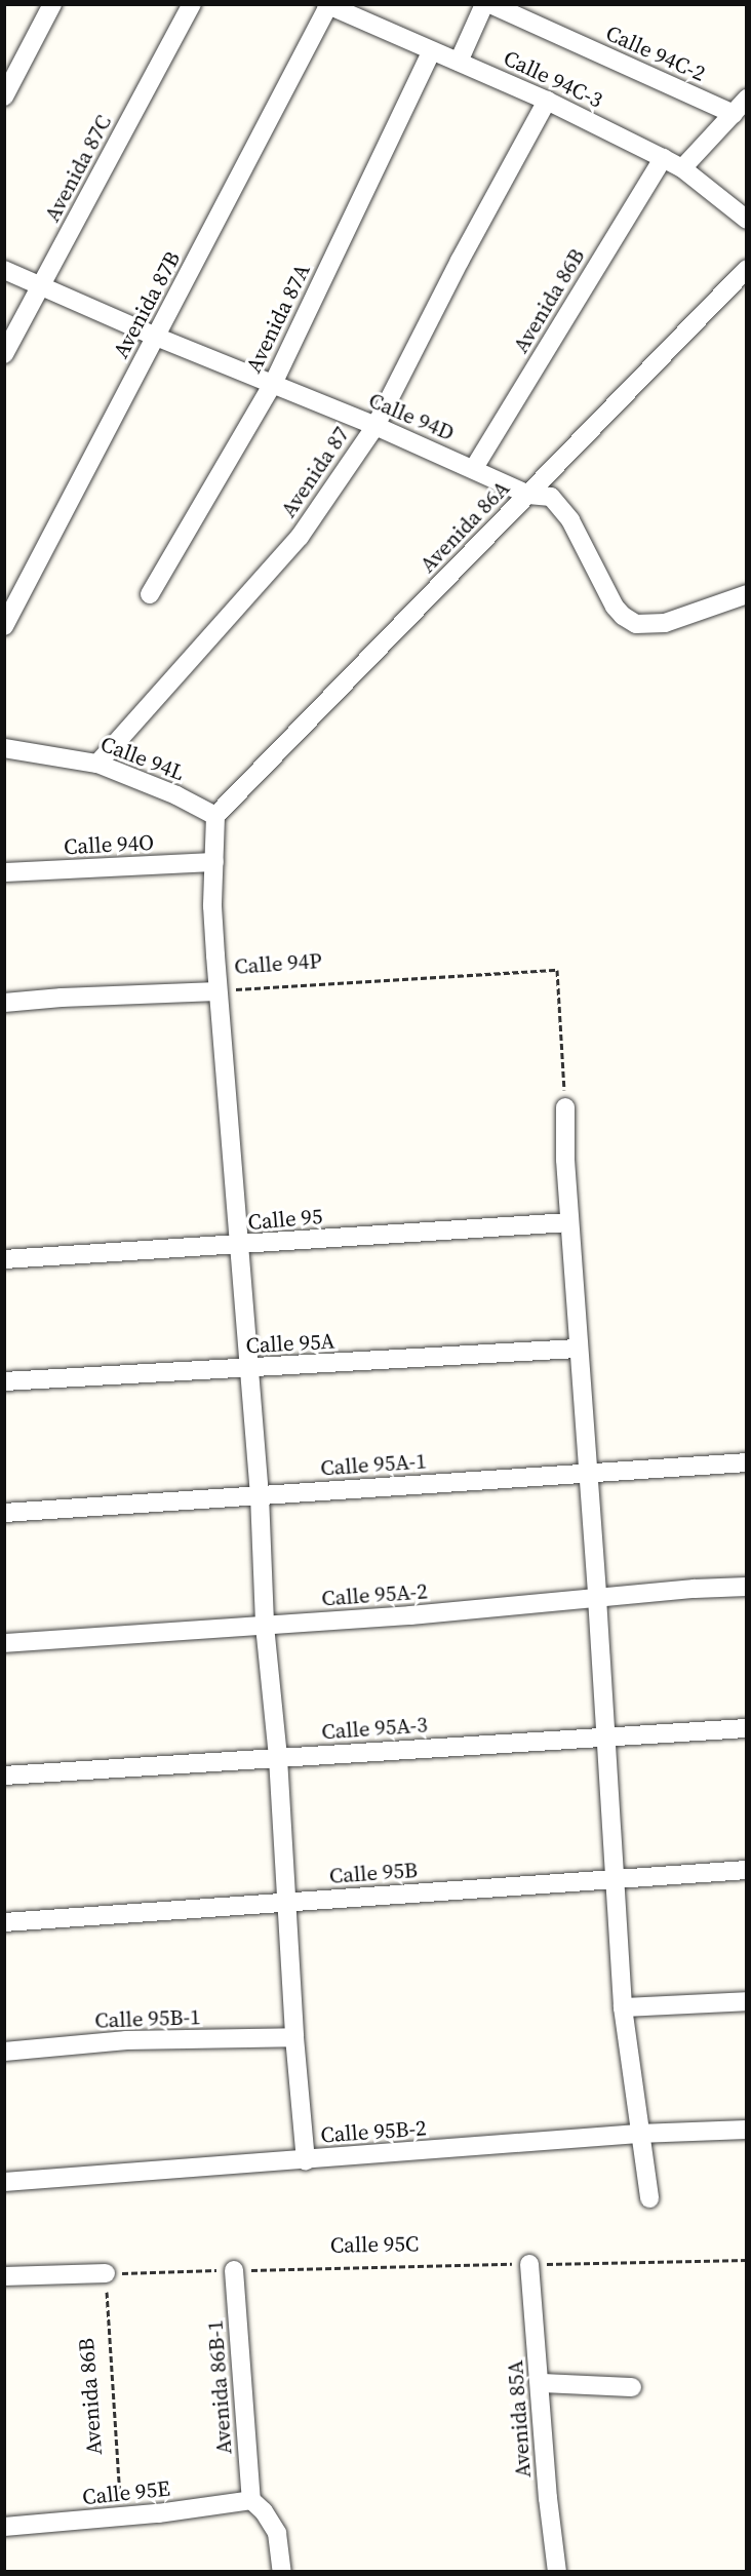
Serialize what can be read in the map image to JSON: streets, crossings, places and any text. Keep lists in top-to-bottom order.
{
  "streets": {
    "street": [
      "Calle 94C-2",
      "Calle 94C-3",
      "Avenida 87C",
      "Avenida 86B",
      "Avenida 87B",
      "Avenida 87A",
      "Calle 94D",
      "Avenida 87",
      "Avenida 86A",
      "Calle 94L",
      "Calle 94O",
      "Calle 94P",
      "Calle 95",
      "Calle 95A",
      "Calle 95A-1",
      "Calle 95A-2",
      "Calle 95A-3",
      "Calle 95B",
      "Calle 95B-1",
      "Calle 95B-2",
      "Avenida 86B-1",
      "Avenida 85A",
      "Calle 95E"
    ],
    "path": ["Calle 95C"]
  },
  "crossings": [
    ["Calle 94C-3", "Avenida 86B"],
    ["Calle 94C-3", "Avenida 87B"],
    ["Calle 94C-3", "Avenida 87A"],
    ["Calle 94C-3", "Avenida 87"],
    ["Avenida 87C", "Calle 94D"],
    ["Avenida 86B", "Calle 94D"],
    ["Avenida 86B", "Calle 95C"],
    ["Avenida 86B", "Calle 95E"],
    ["Avenida 87B", "Calle 94D"],
    ["Avenida 87A", "Calle 94D"],
    ["Calle 94D", "Avenida 87"],
    ["Calle 94D", "Avenida 86A"],
    ["Avenida 87", "Calle 94L"],
    ["Avenida 86A", "Calle 94L"],
    ["Calle 95C", "Avenida 86B-1"],
    ["Calle 95C", "Avenida 85A"],
    ["Avenida 86B-1", "Calle 95E"]
  ]
}
